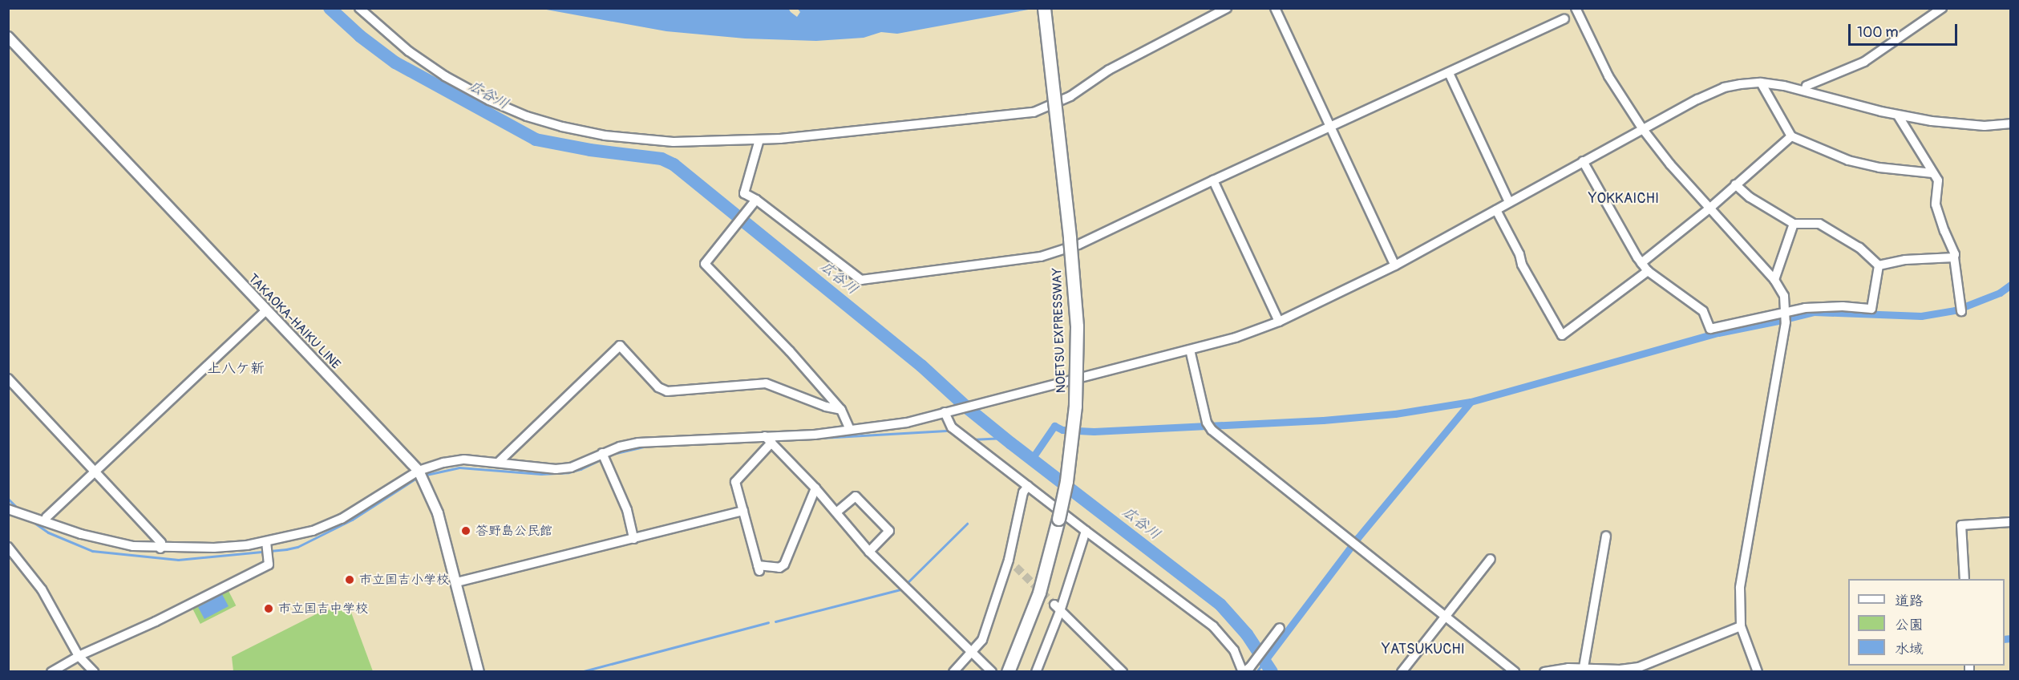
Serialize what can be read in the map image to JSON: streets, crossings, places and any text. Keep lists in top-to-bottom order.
{
  "streets": {
    "highway": ["NOETSU EXPRESSWAY"],
    "main road": ["TAKAOKA-HAIKU LINE"]
  },
  "districts": ["YOKKAICHI", "上八ケ新", "YATSUKUCHI"],
  "water": ["広谷川"],
  "places": ["答野島公民館", "市立国吉小学校", "市立国吉中学校"],
  "legend": ["道路", "公園", "水域"],
  "scale_bar": "100 m"
}
